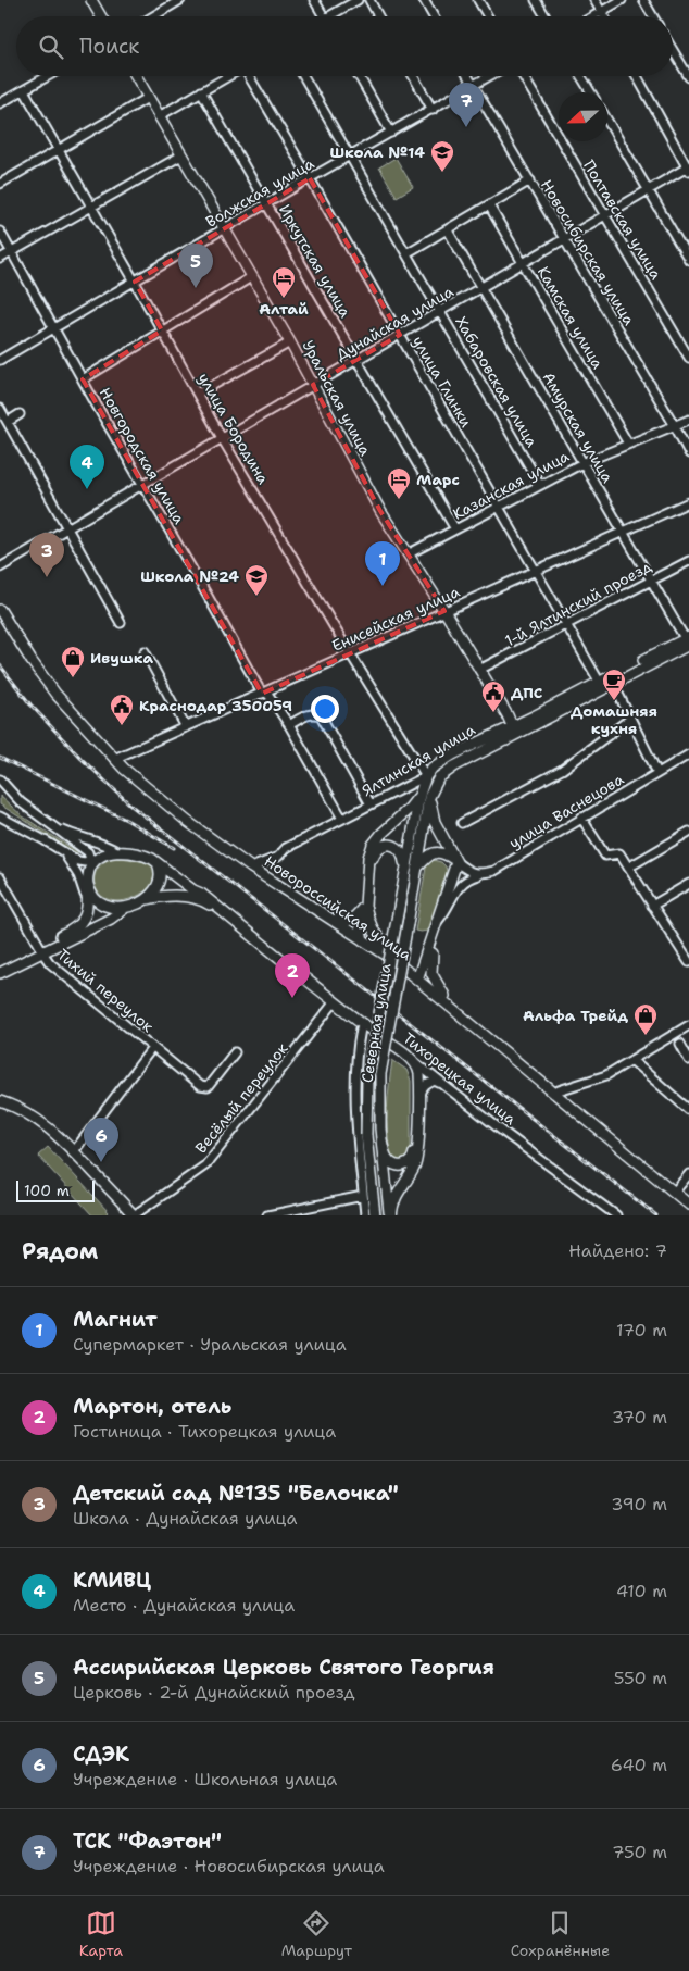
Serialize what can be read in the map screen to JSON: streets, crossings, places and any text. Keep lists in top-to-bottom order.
{
  "streets": {
    "main road": [
      "Уральская улица",
      "Ялтинская улица",
      "Новороссийская улица",
      "Северная улица",
      "Тихорецкая улица"
    ],
    "street": [
      "Волжская улица",
      "Полтавская улица",
      "Новосибирская улица",
      "Иркутская улица",
      "Камская улица",
      "Дунайская улица",
      "улица Глинки",
      "Хабаровская улица",
      "Амурская улица",
      "улица Бородина",
      "Новгородская улица",
      "Казанская улица",
      "1-й Ялтинский проезд",
      "Енисейская улица",
      "улица Васнецова",
      "Тихий переулок",
      "Весёлый переулок"
    ]
  },
  "crossings": [
    ["Волжская улица", "Новосибирская улица"],
    ["Волжская улица", "Иркутская улица"],
    ["Волжская улица", "улица Глинки"],
    ["Волжская улица", "Хабаровская улица"],
    ["Волжская улица", "Уральская улица"],
    ["Волжская улица", "улица Бородина"],
    ["Волжская улица", "Новгородская улица"],
    ["Полтавская улица", "Дунайская улица"],
    ["Новосибирская улица", "Дунайская улица"],
    ["Новосибирская улица", "Казанская улица"],
    ["Иркутская улица", "Дунайская улица"],
    ["Иркутская улица", "Казанская улица"],
    ["Камская улица", "Дунайская улица"],
    ["Камская улица", "Казанская улица"],
    ["Дунайская улица", "улица Глинки"],
    ["Дунайская улица", "Хабаровская улица"],
    ["Дунайская улица", "Уральская улица"],
    ["Дунайская улица", "Амурская улица"],
    ["Дунайская улица", "улица Бородина"],
    ["Дунайская улица", "Новгородская улица"],
    ["улица Глинки", "Казанская улица"],
    ["улица Глинки", "1-й Ялтинский проезд"],
    ["улица Глинки", "Енисейская улица"],
    ["улица Глинки", "Ялтинская улица"],
    ["Хабаровская улица", "Казанская улица"],
    ["Уральская улица", "Казанская улица"],
    ["Уральская улица", "1-й Ялтинский проезд"],
    ["Уральская улица", "Енисейская улица"],
    ["Уральская улица", "Ялтинская улица"],
    ["Амурская улица", "Казанская улица"],
    ["Амурская улица", "1-й Ялтинский проезд"],
    ["Амурская улица", "Енисейская улица"],
    ["Амурская улица", "Ялтинская улица"],
    ["улица Бородина", "Енисейская улица"],
    ["улица Бородина", "Ялтинская улица"],
    ["улица Бородина", "Северная улица"],
    ["Новгородская улица", "Енисейская улица"],
    ["Новгородская улица", "Ялтинская улица"],
    ["Енисейская улица", "Новороссийская улица"],
    ["Ялтинская улица", "Новороссийская улица"],
    ["Ялтинская улица", "Северная улица"],
    ["Новороссийская улица", "Северная улица"],
    ["Тихорецкая улица", "Весёлый переулок"]
  ],
  "places": {
    "school or university": ["Школа №14", "Школа №24"],
    "hotel": ["Алтай", "Марс"],
    "shop": ["Ивушка", "Альфа Трейд"],
    "cafe": ["Домашняя кухня"],
    "public building": ["ДПС", "Краснодар 350059"]
  },
  "scale_bar": "100 m",
  "north": "left",
  "page": {
    "search": "Поиск",
    "pins": [
      "7",
      "5",
      "4",
      "3",
      "1",
      "2",
      "6"
    ],
    "scale": "100 m",
    "heading": ["Рядом", "Найдено: 7"],
    "list": [
      {
        "mark": "1",
        "name": "Магнит",
        "note": "Супермаркет · Уральская улица",
        "value": "170 m"
      },
      {
        "mark": "2",
        "name": "Мартон, отель",
        "note": "Гостиница · Тихорецкая улица",
        "value": "370 m"
      },
      {
        "mark": "3",
        "name": "Детский сад №135 \"Белочка\"",
        "note": "Школа · Дунайская улица",
        "value": "390 m"
      },
      {
        "mark": "4",
        "name": "КМИВЦ",
        "note": "Место · Дунайская улица",
        "value": "410 m"
      },
      {
        "mark": "5",
        "name": "Ассирийская Церковь Святого Георгия",
        "note": "Церковь · 2-й Дунайский проезд",
        "value": "550 m"
      },
      {
        "mark": "6",
        "name": "СДЭК",
        "note": "Учреждение · Школьная улица",
        "value": "640 m"
      },
      {
        "mark": "7",
        "name": "ТСК \"Фаэтон\"",
        "note": "Учреждение · Новосибирская улица",
        "value": "750 m"
      }
    ],
    "nav": ["Карта", "Маршрут", "Сохранённые"]
  }
}
